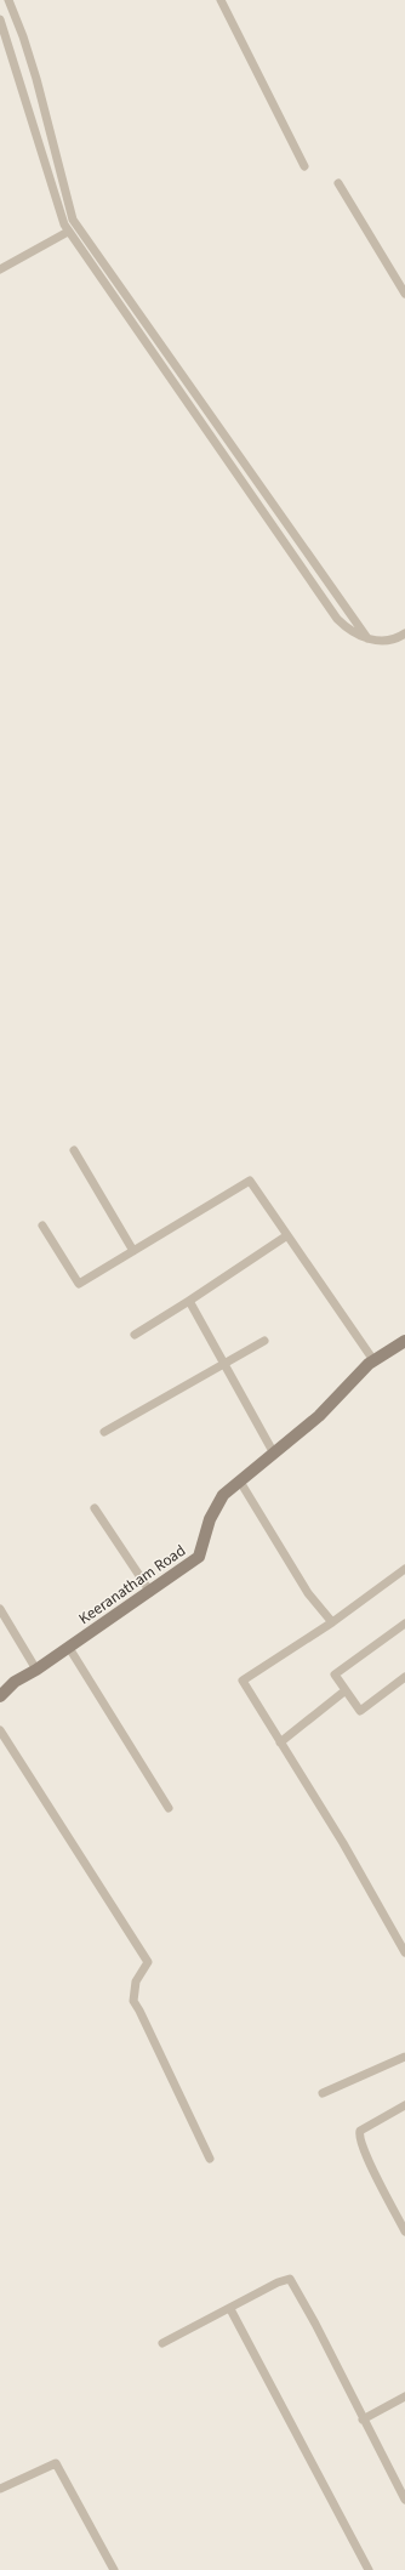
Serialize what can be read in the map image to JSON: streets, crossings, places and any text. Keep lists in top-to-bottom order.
{
  "streets": {
    "street": ["Keeranatham Road"]
  }
}
